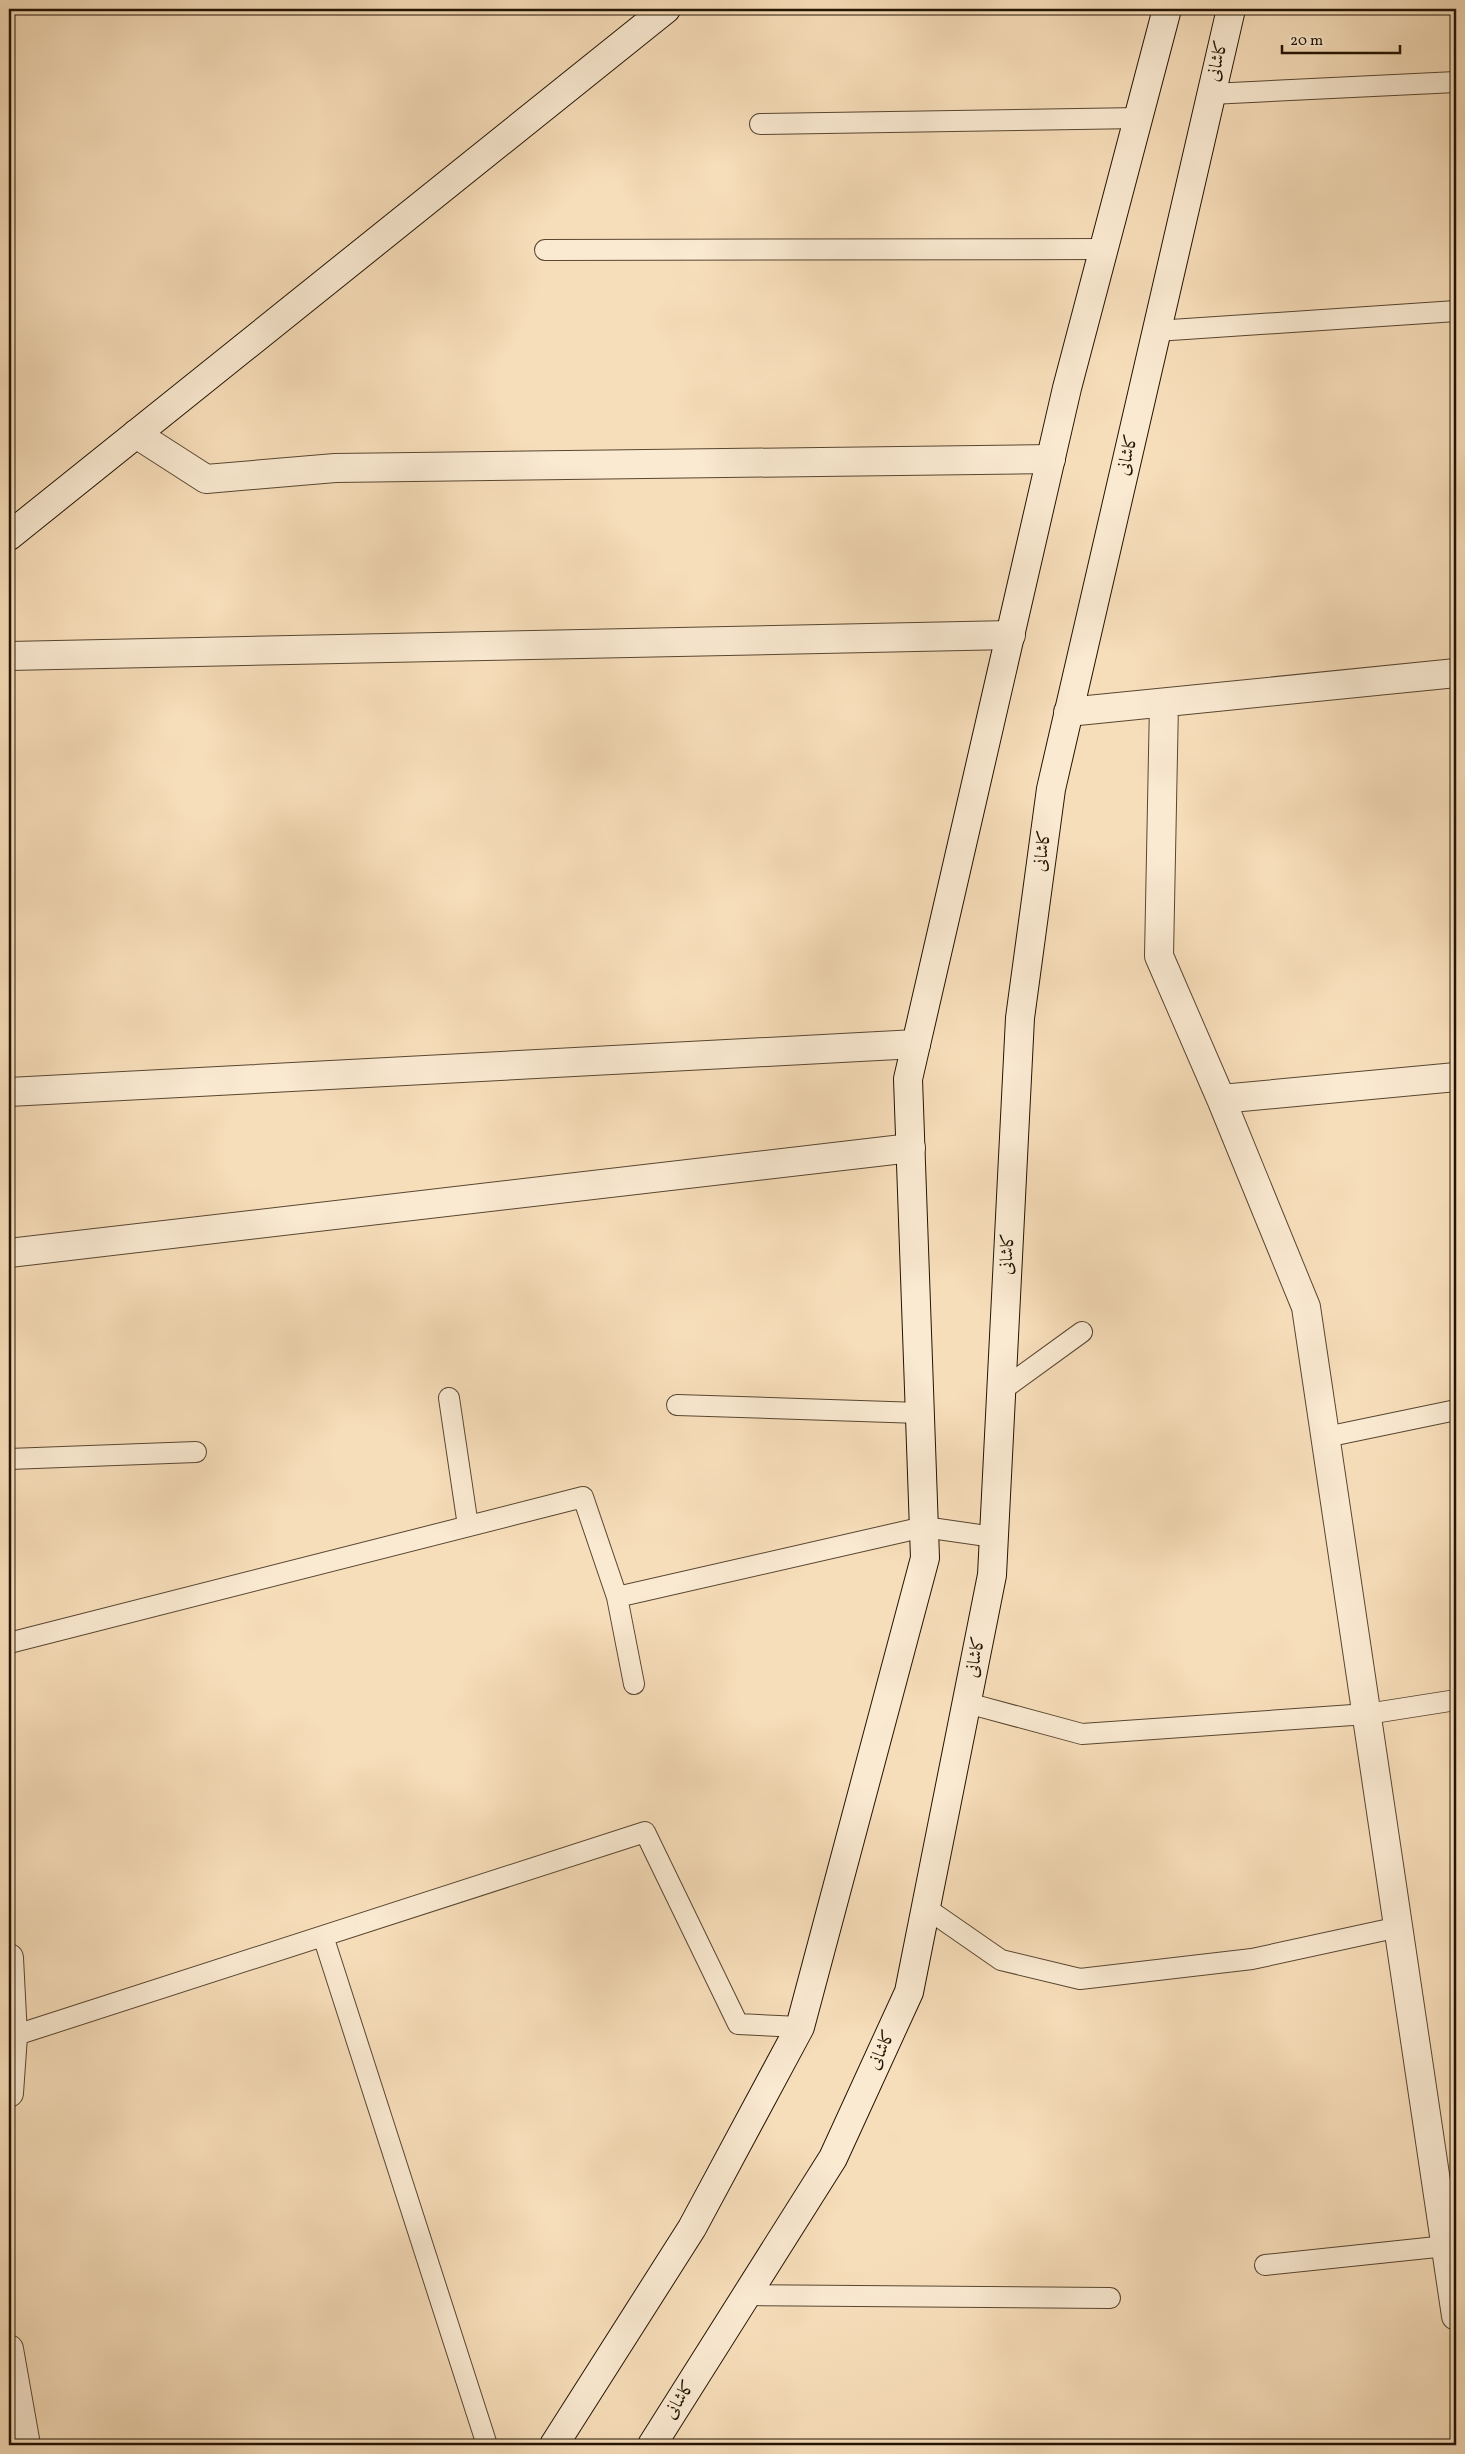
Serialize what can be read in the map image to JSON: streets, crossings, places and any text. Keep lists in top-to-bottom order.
{
  "streets": {
    "street": ["کاشانی"]
  },
  "scale_bar": "20 m"
}
